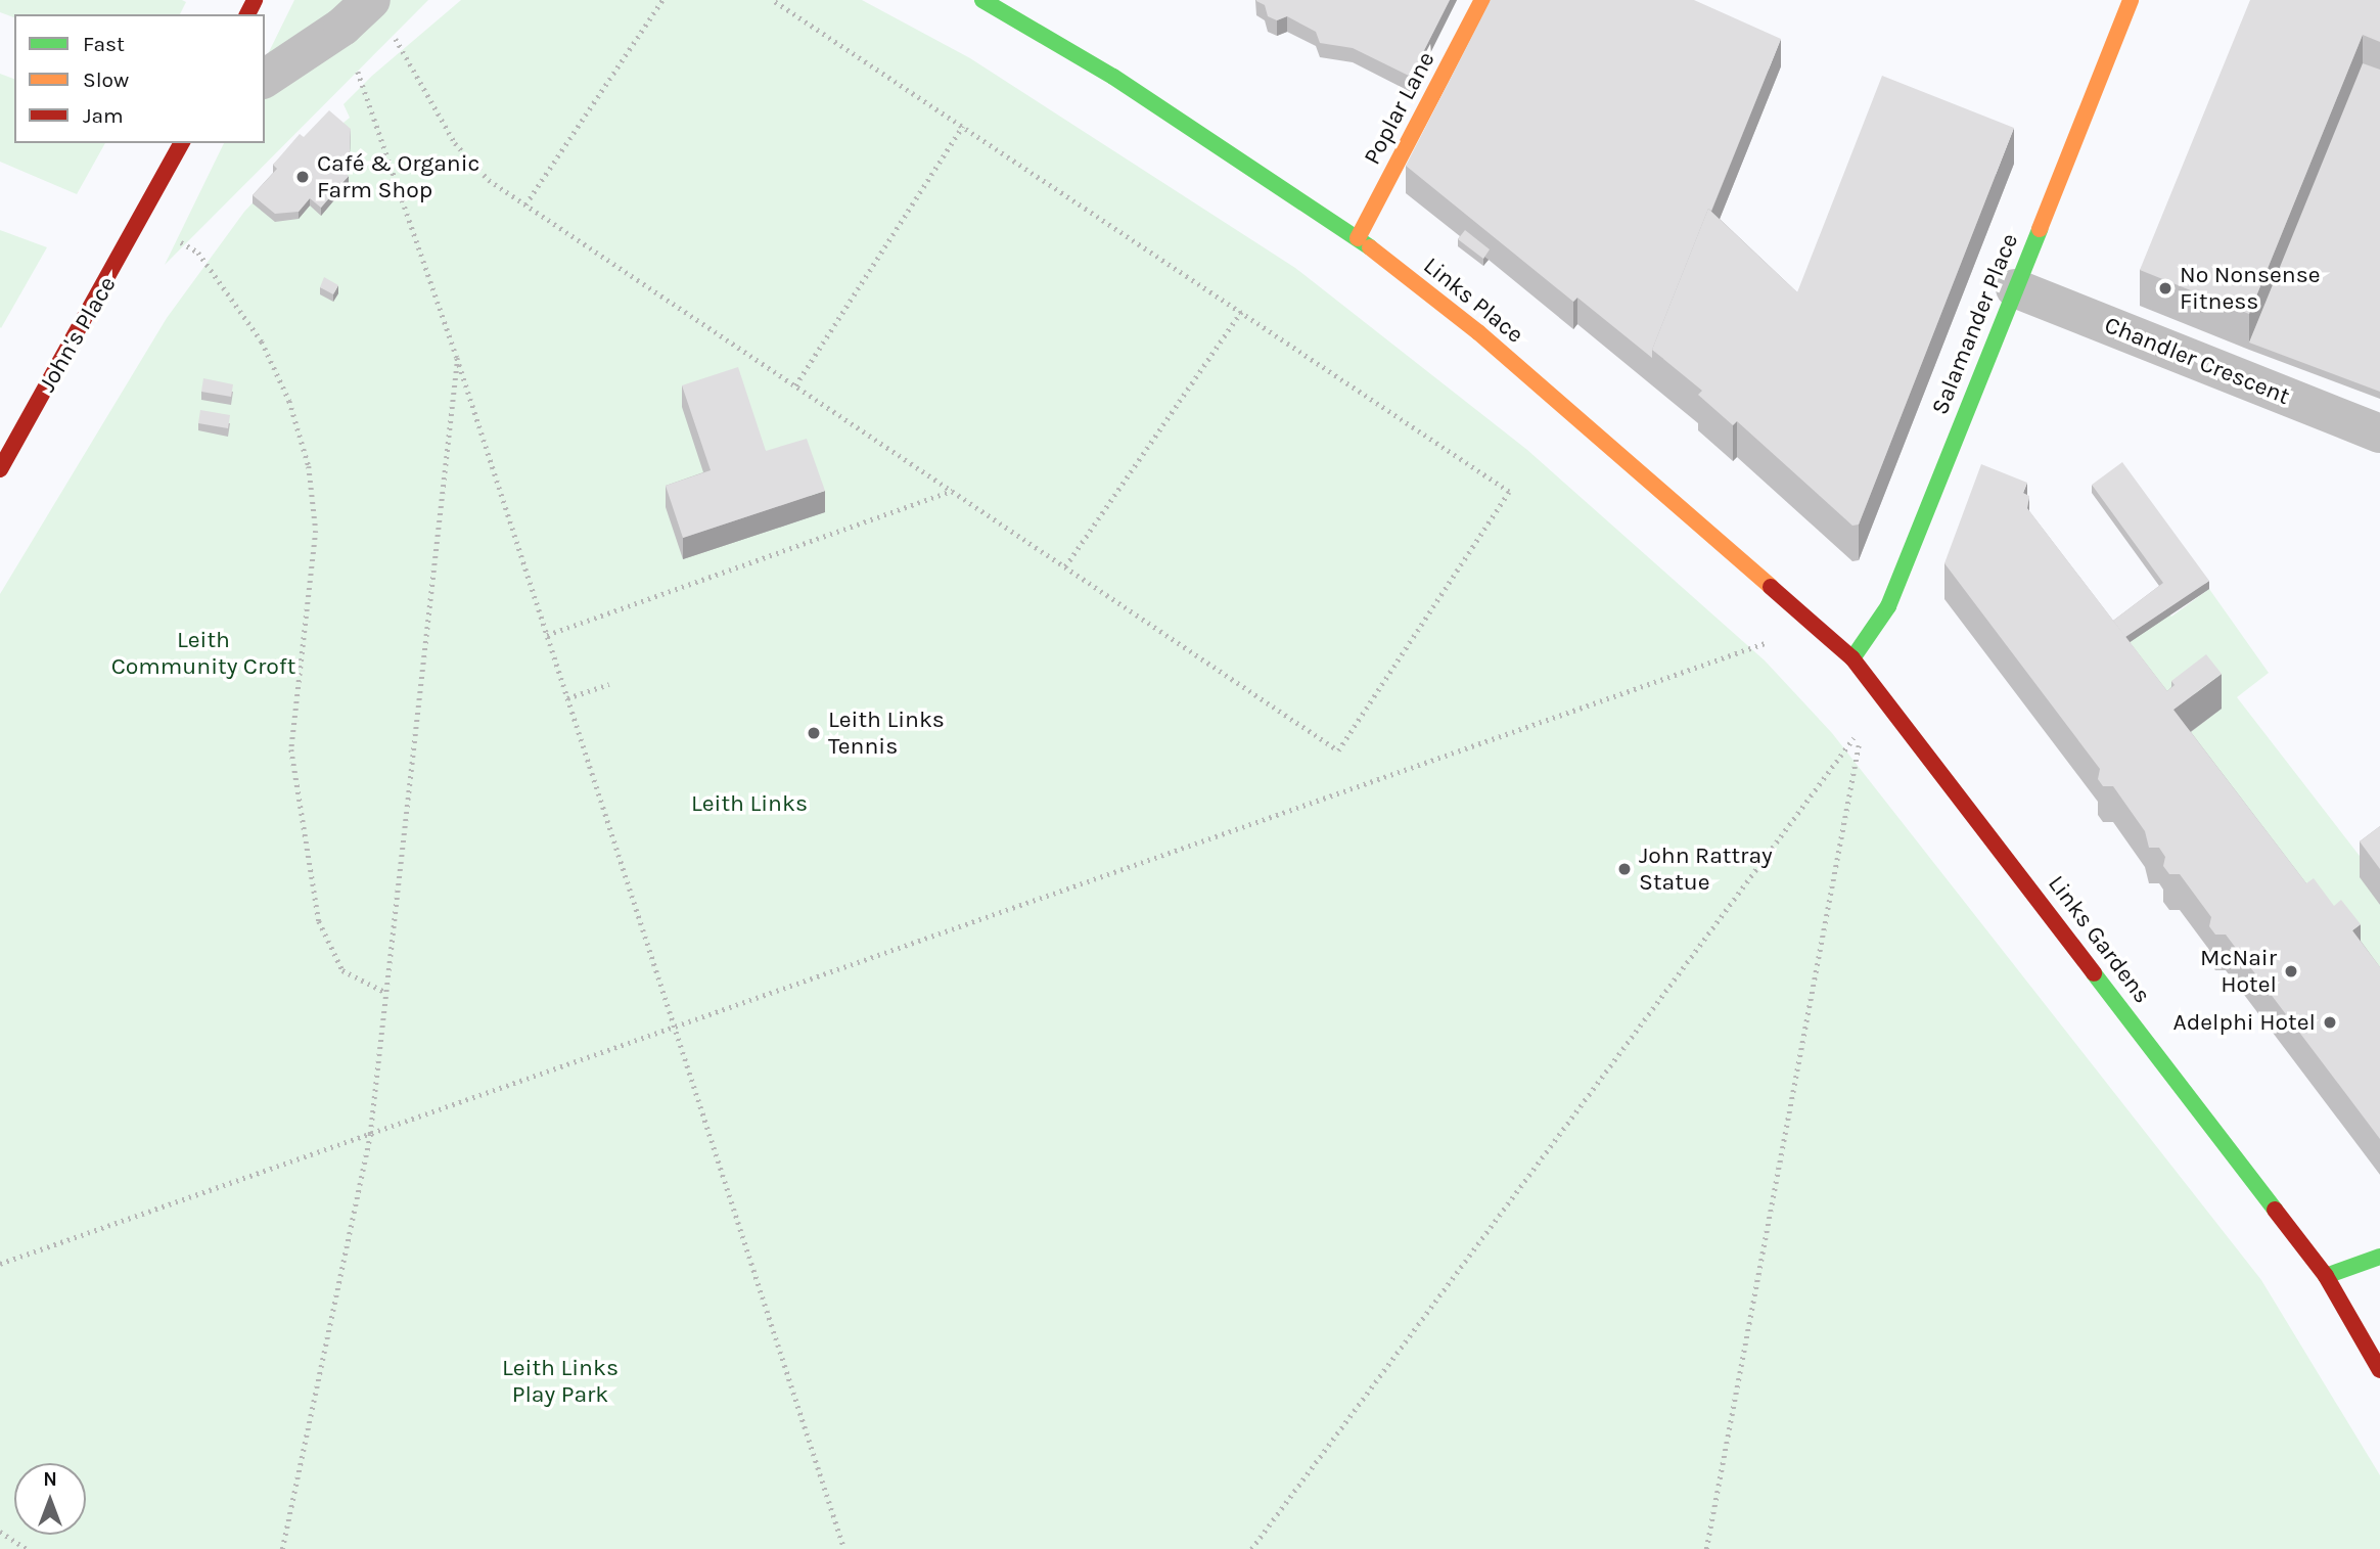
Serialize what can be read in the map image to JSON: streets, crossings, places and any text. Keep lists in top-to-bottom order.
{
  "streets": {
    "street": [
      "Poplar Lane",
      "Links Place",
      "Salamander Place",
      "John's Place",
      "Chandler Crescent",
      "Links Gardens"
    ]
  },
  "crossings": [
    ["Poplar Lane", "Links Place"],
    ["Links Place", "Salamander Place"],
    ["Links Place", "Links Gardens"],
    ["Salamander Place", "Chandler Crescent"]
  ],
  "parks": ["Leith Community Croft", "Leith Links", "Leith Links Play Park"],
  "places": [
    "Café & Organic Farm Shop",
    "No Nonsense Fitness",
    "Leith Links Tennis",
    "John Rattray Statue",
    "McNair Hotel",
    "Adelphi Hotel"
  ],
  "legend": ["Fast", "Slow", "Jam"],
  "north": "top"
}
